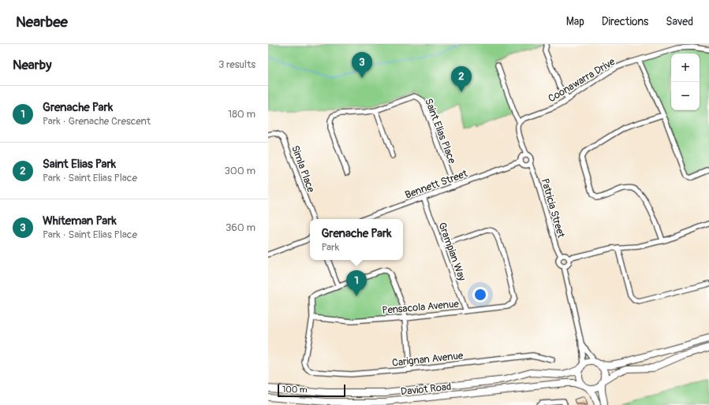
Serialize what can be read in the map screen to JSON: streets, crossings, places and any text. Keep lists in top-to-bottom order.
{
  "streets": {
    "street": [
      "Coonawarra Drive",
      "Saint Elias Place",
      "Simla Place",
      "Bennett Street",
      "Patricia Street",
      "Grampian Way",
      "Pensacola Avenue",
      "Carignan Avenue",
      "Daviot Road"
    ]
  },
  "crossings": [
    ["Saint Elias Place", "Bennett Street"],
    ["Bennett Street", "Patricia Street"],
    ["Bennett Street", "Grampian Way"],
    ["Grampian Way", "Pensacola Avenue"],
    ["Pensacola Avenue", "Carignan Avenue"]
  ],
  "scale_bar": "100 m",
  "page": {
    "header": "Nearbee",
    "nav": ["Map", "Directions", "Saved"],
    "heading": ["Nearby", "3 results"],
    "pins": ["3", "2", "1"],
    "map_buttons": ["+", "−"],
    "list": [
      {
        "mark": "1",
        "name": "Grenache Park",
        "note": "Park · Grenache Crescent",
        "value": "180 m"
      },
      {
        "mark": "2",
        "name": "Saint Elias Park",
        "note": "Park · Saint Elias Place",
        "value": "300 m"
      },
      {
        "mark": "3",
        "name": "Whiteman Park",
        "note": "Park · Saint Elias Place",
        "value": "360 m"
      }
    ],
    "popup": ["Grenache Park", "Park"],
    "scale": "100 m"
  }
}
